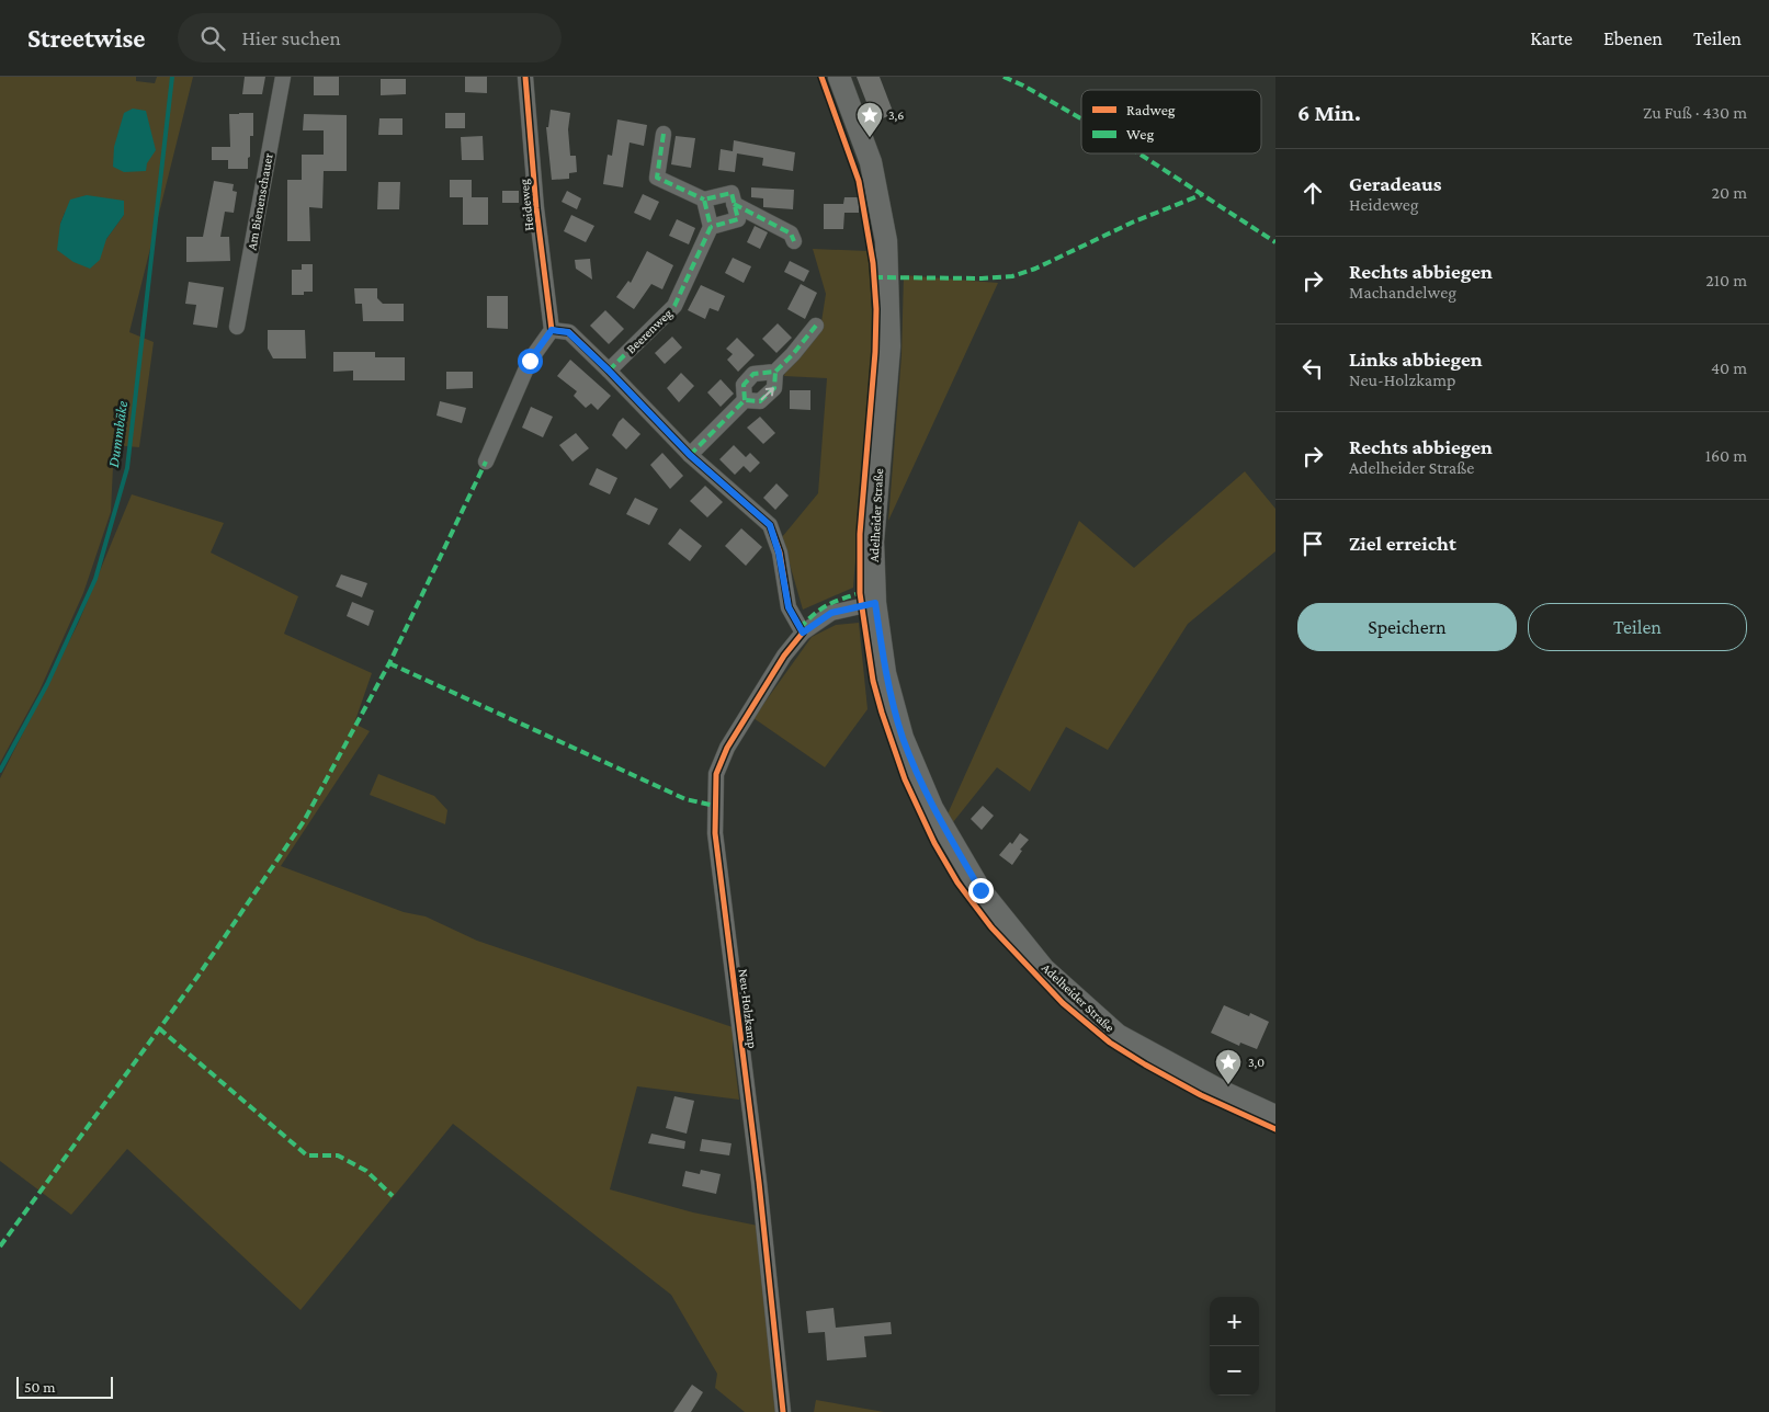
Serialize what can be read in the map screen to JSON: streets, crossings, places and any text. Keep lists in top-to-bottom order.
{
  "streets": {
    "street": [
      "Am Bienenschauer",
      "Heideweg",
      "Beerenweg",
      "Adelheider Straße",
      "Neu-Holzkamp"
    ]
  },
  "crossings": [
    ["Adelheider Straße", "Neu-Holzkamp"]
  ],
  "water": ["Dummbäke"],
  "places": {
    "place": ["3,6", "3,0"]
  },
  "legend": ["Radweg", "Weg"],
  "scale_bar": "50 m",
  "page": {
    "header": "Streetwise",
    "search": "Hier suchen",
    "nav": ["Karte", "Ebenen", "Teilen"],
    "heading": ["6 Min.", "Zu Fuß · 430 m"],
    "list": [
      ["Geradeaus", "Heideweg", "20 m"],
      ["Rechts abbiegen", "Machandelweg", "210 m"],
      ["Links abbiegen", "Neu-Holzkamp", "40 m"],
      ["Rechts abbiegen", "Adelheider Straße", "160 m"],
      "Ziel erreicht"
    ],
    "buttons": ["Speichern", "Teilen"],
    "map_buttons": ["+", "−"],
    "scale": "50 m"
  }
}
